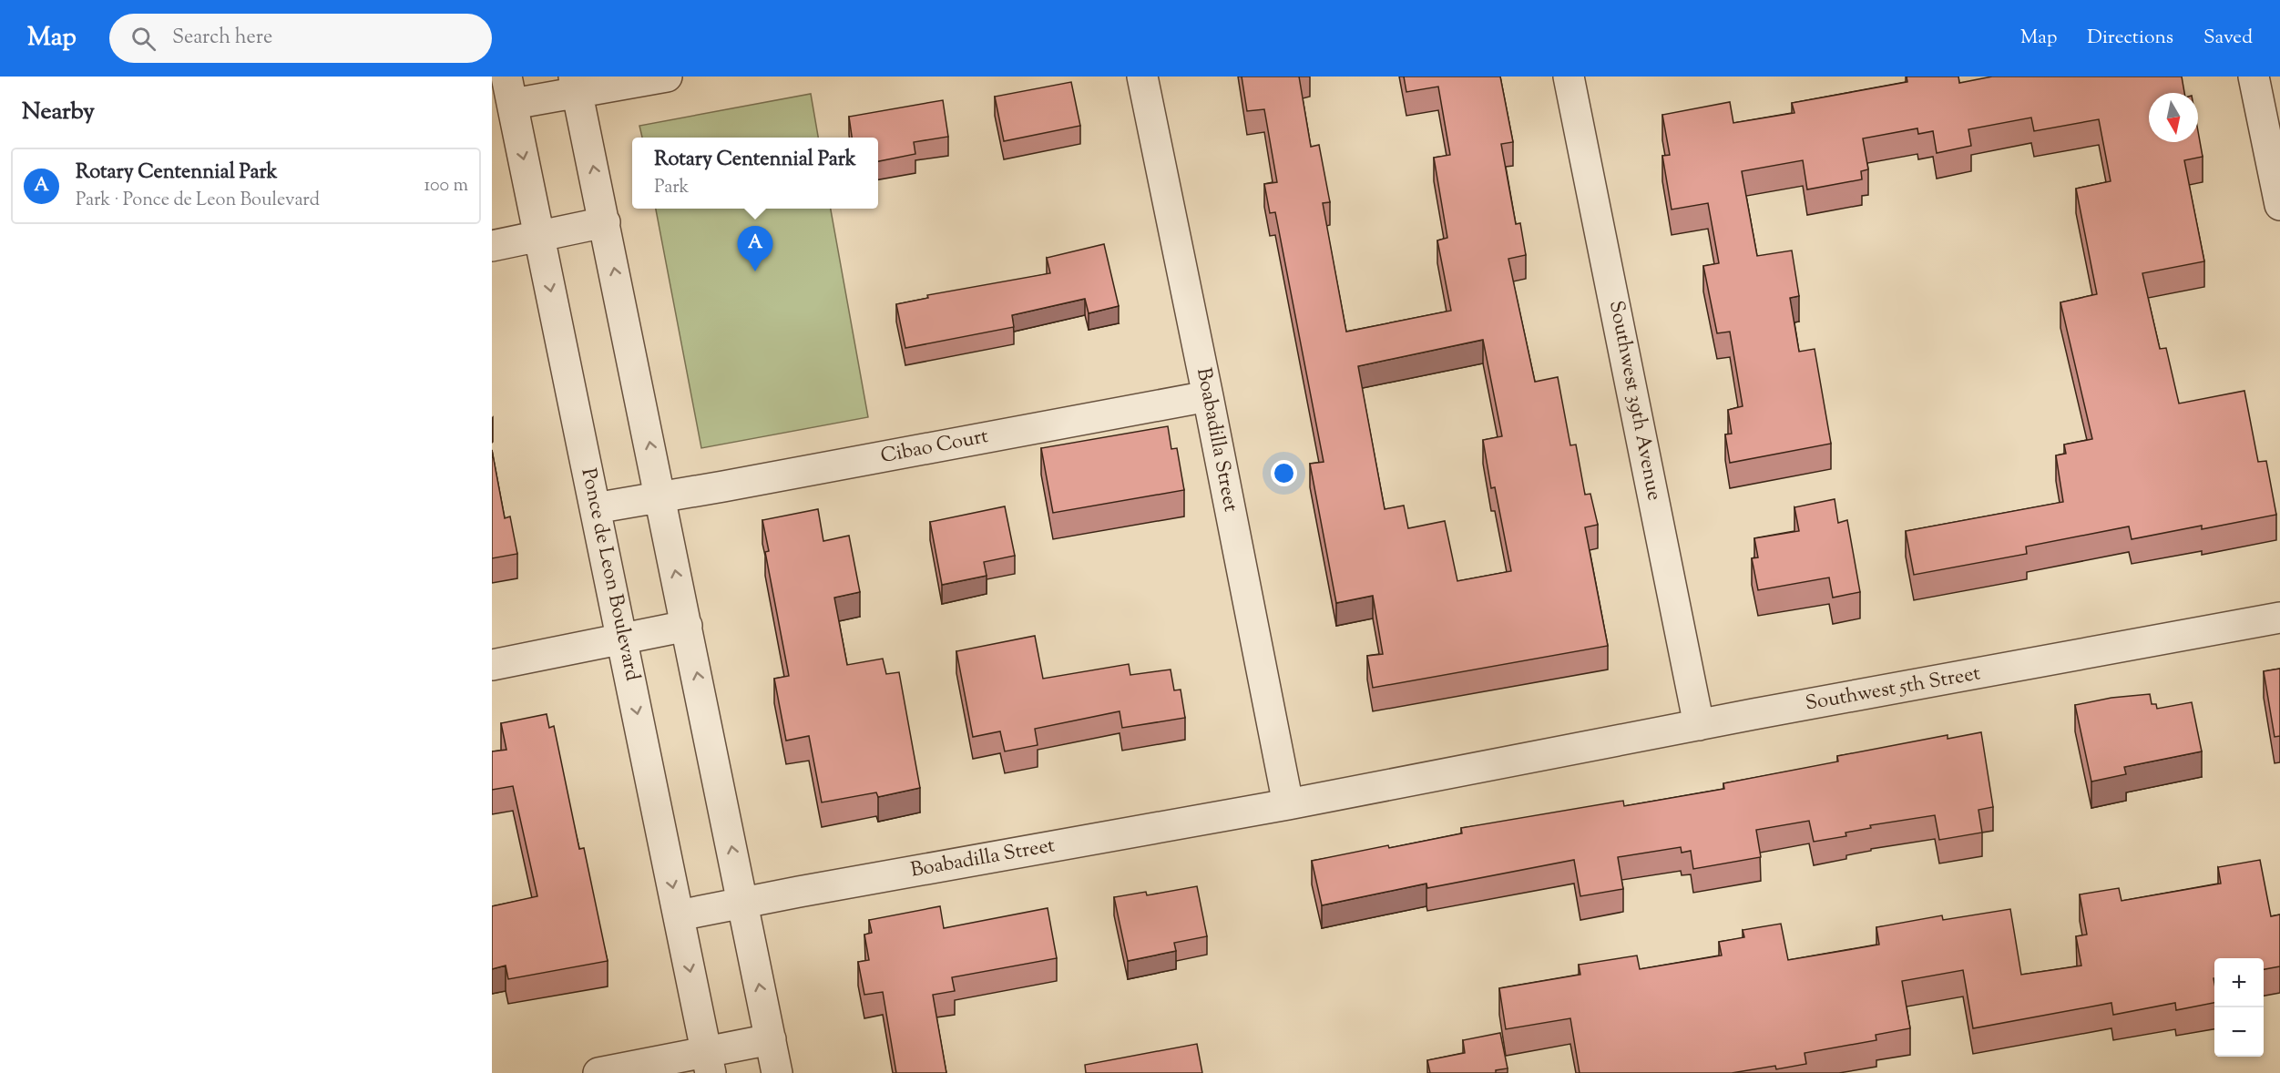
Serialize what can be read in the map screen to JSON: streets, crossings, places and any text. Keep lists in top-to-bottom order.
{
  "streets": {
    "street": [
      "Southwest 39th Avenue",
      "Boabadilla Street",
      "Cibao Court",
      "Ponce de Leon Boulevard",
      "Southwest 5th Street"
    ]
  },
  "crossings": [
    ["Southwest 39th Avenue", "Southwest 5th Street"],
    ["Boabadilla Street", "Cibao Court"],
    ["Boabadilla Street", "Ponce de Leon Boulevard"],
    ["Boabadilla Street", "Southwest 5th Street"],
    ["Cibao Court", "Ponce de Leon Boulevard"]
  ],
  "north": "bottom",
  "page": {
    "header": "Map",
    "search": "Search here",
    "nav": ["Map", "Directions", "Saved"],
    "heading": "Nearby",
    "popup": ["Rotary Centennial Park", "Park"],
    "list": [
      {
        "mark": "A",
        "name": "Rotary Centennial Park",
        "note": "Park · Ponce de Leon Boulevard",
        "value": "100 m"
      }
    ],
    "pins": "A",
    "map_buttons": ["+", "−"]
  }
}
